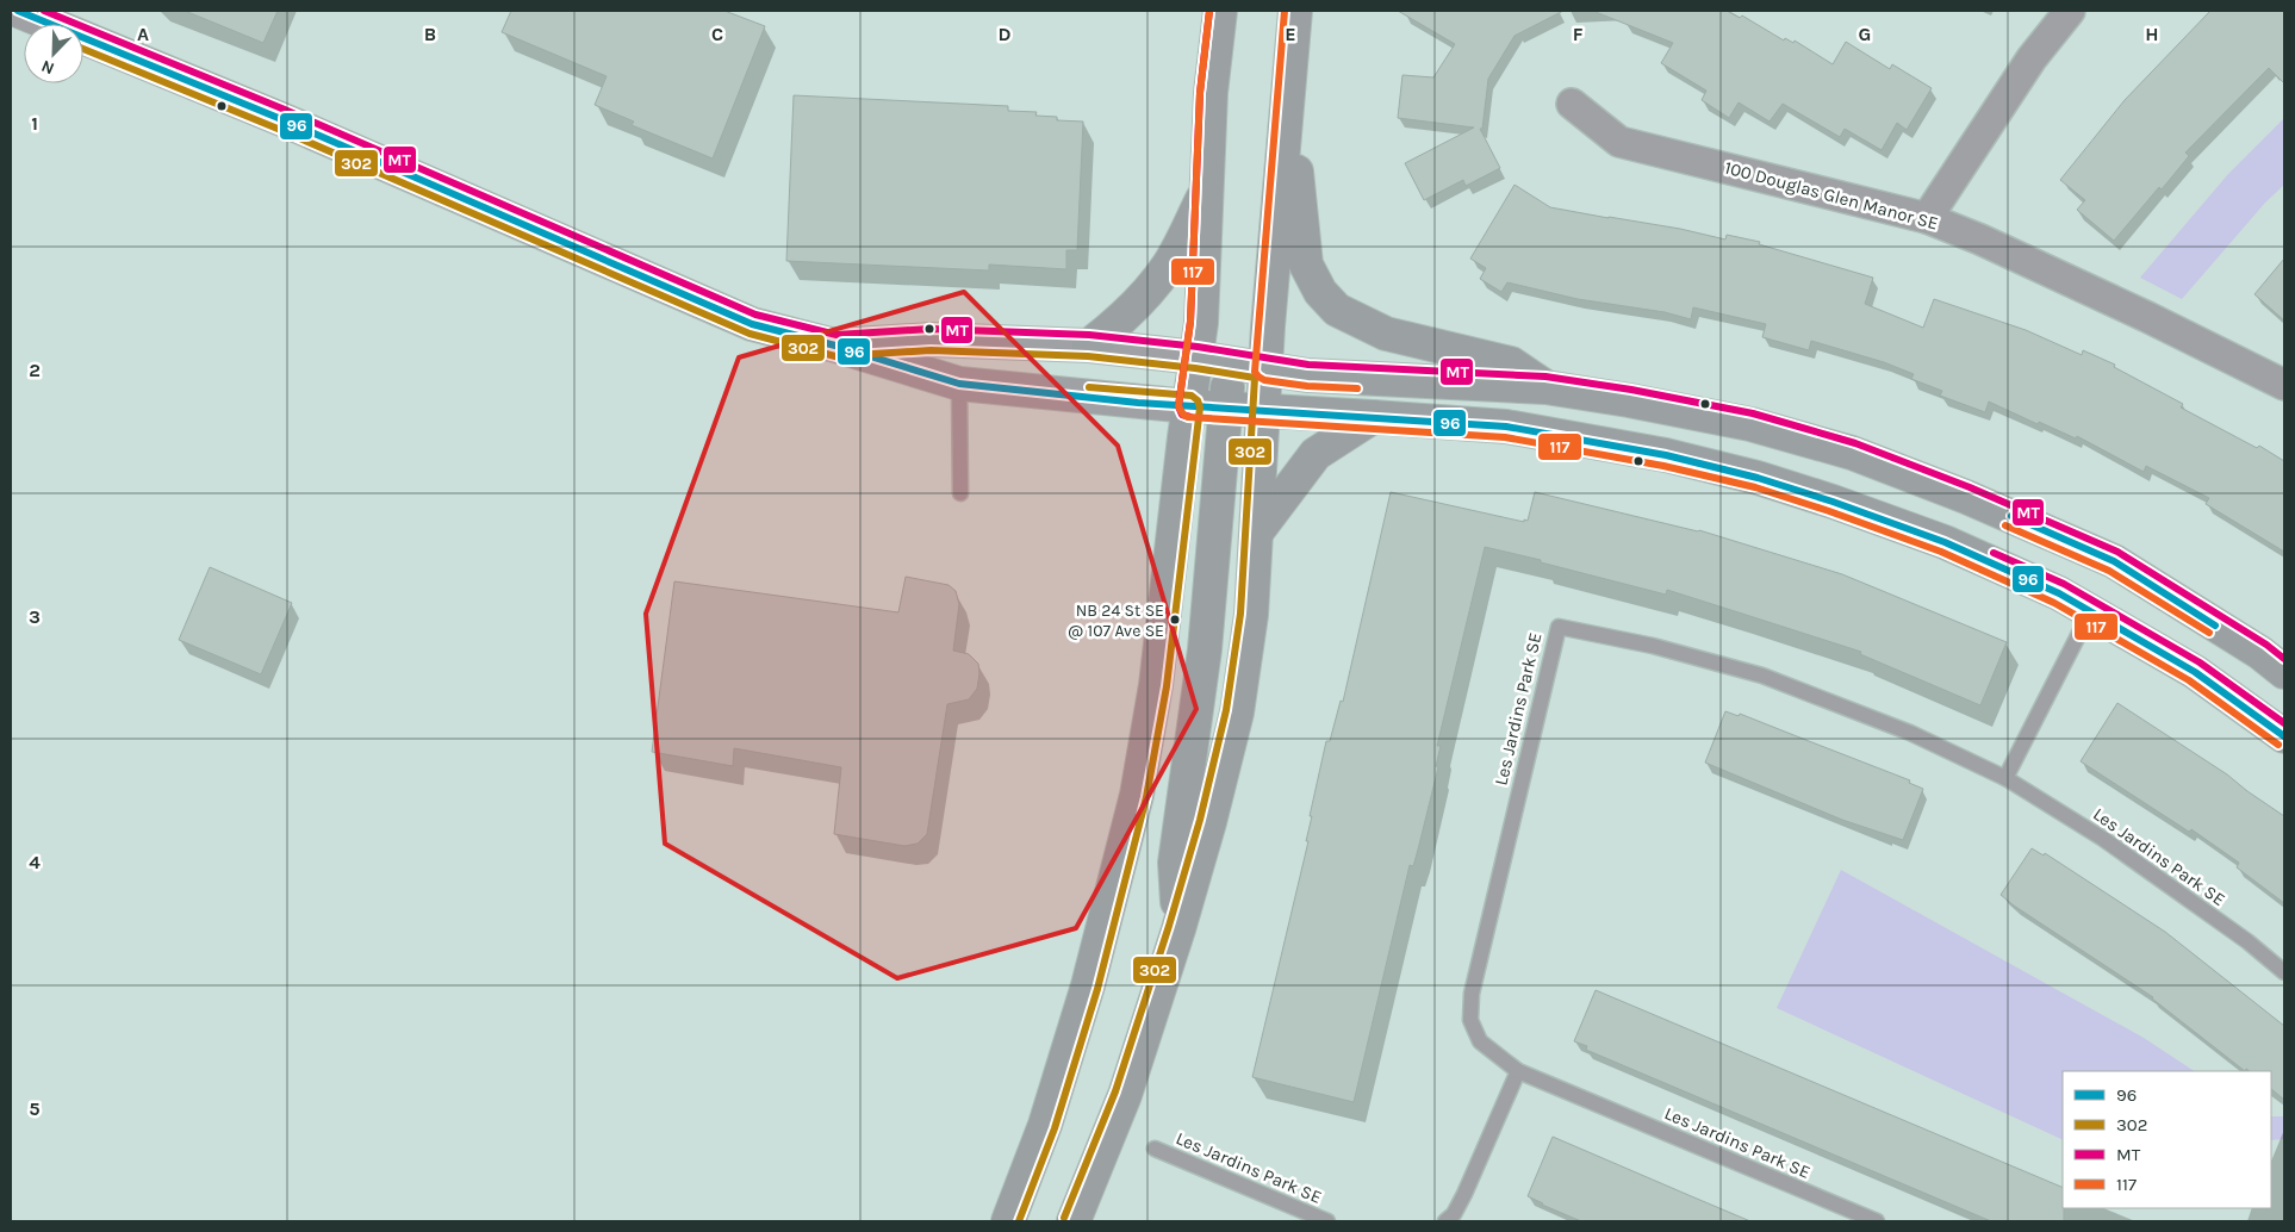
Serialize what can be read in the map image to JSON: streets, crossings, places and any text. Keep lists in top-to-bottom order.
{
  "streets": {
    "street": ["100 Douglas Glen Manor SE"],
    "lane": ["Les Jardins Park SE"]
  },
  "places": ["NB 24 St SE @ 107 Ave SE"],
  "lines": [
    "transit line 96",
    "transit line MT",
    "transit line 117",
    "transit line 302"
  ],
  "legend": [
    "96",
    "302",
    "MT",
    "117"
  ],
  "north": "bottom left",
  "grid": {
    "columns": [
      "A",
      "B",
      "C",
      "D",
      "E",
      "F",
      "G",
      "H"
    ],
    "rows": [
      "1",
      "2",
      "3",
      "4",
      "5"
    ]
  }
}
